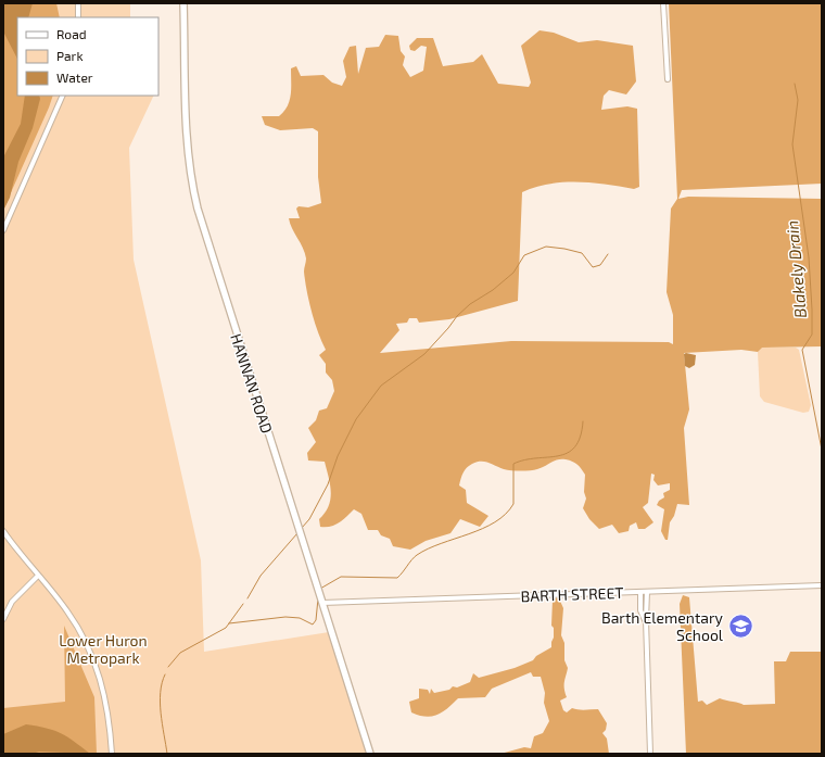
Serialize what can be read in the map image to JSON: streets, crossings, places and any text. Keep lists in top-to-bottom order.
{
  "streets": {
    "street": ["HANNAN ROAD", "BARTH STREET"]
  },
  "crossings": [
    ["HANNAN ROAD", "BARTH STREET"]
  ],
  "water": ["Blakely Drain"],
  "parks": ["Lower Huron Metropark"],
  "places": {
    "school or university": ["Barth Elementary School"]
  },
  "legend": ["Road", "Park", "Water"]
}
